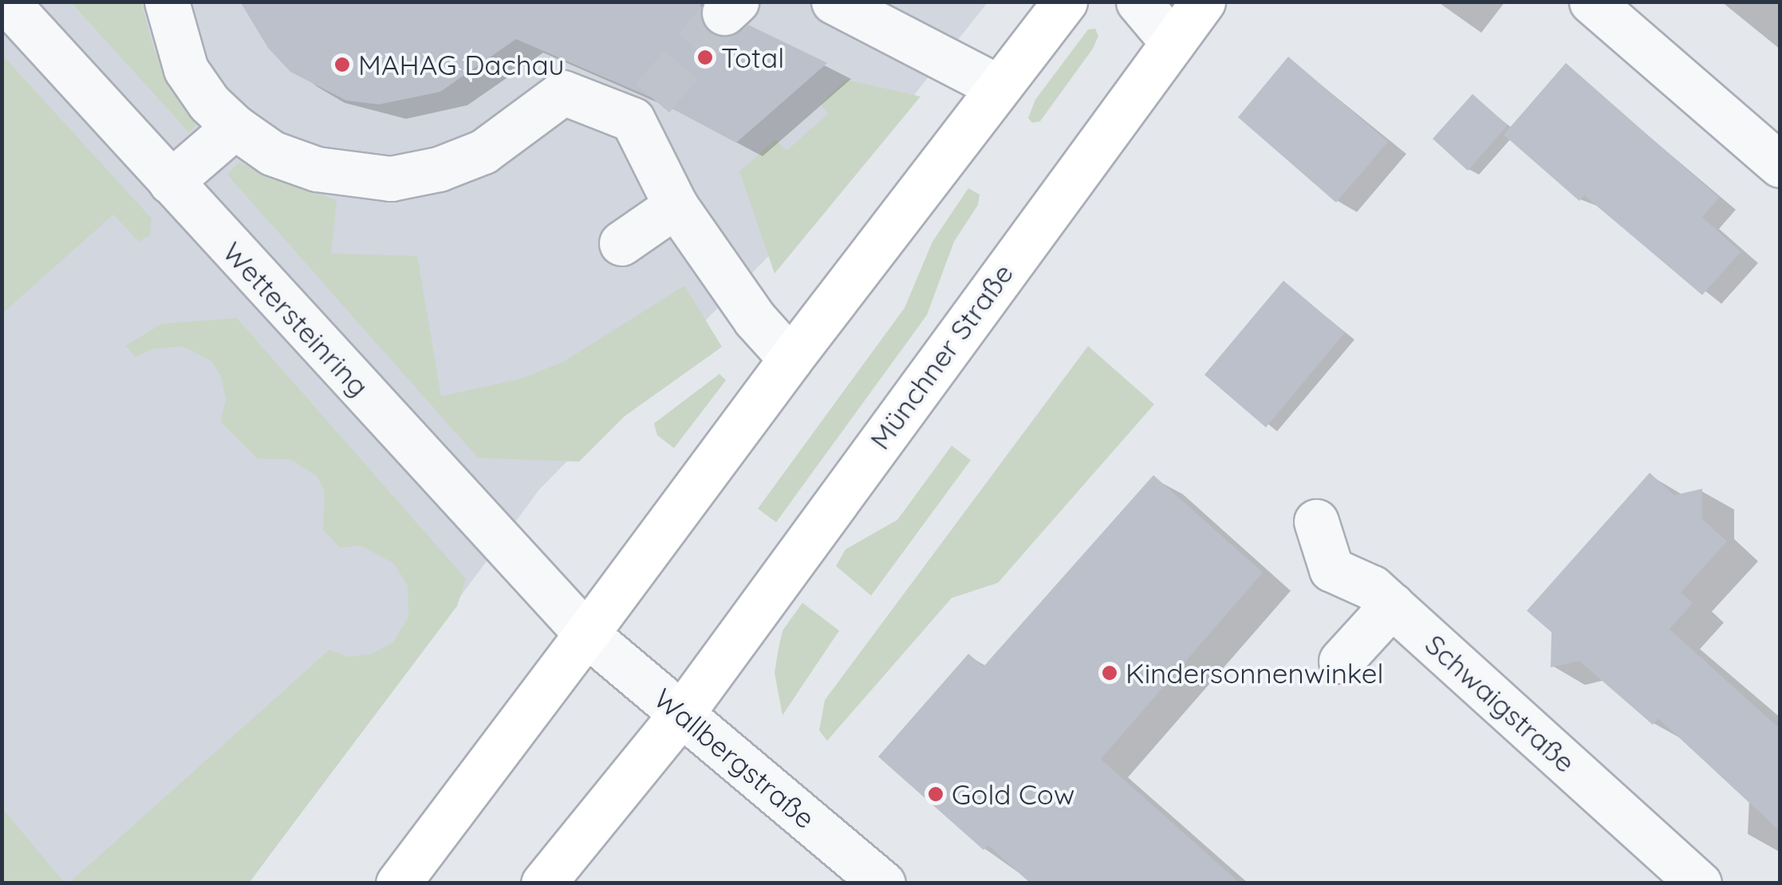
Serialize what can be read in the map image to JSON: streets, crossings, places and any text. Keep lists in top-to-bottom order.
{
  "streets": {
    "main road": ["Münchner Straße"],
    "street": ["Wettersteinring", "Schwaigstraße", "Wallbergstraße"]
  },
  "crossings": [
    ["Wettersteinring", "Wallbergstraße"],
    ["Münchner Straße", "Wallbergstraße"]
  ],
  "places": [
    "Total",
    "MAHAG Dachau",
    "Kindersonnenwinkel",
    "Gold Cow"
  ]
}
